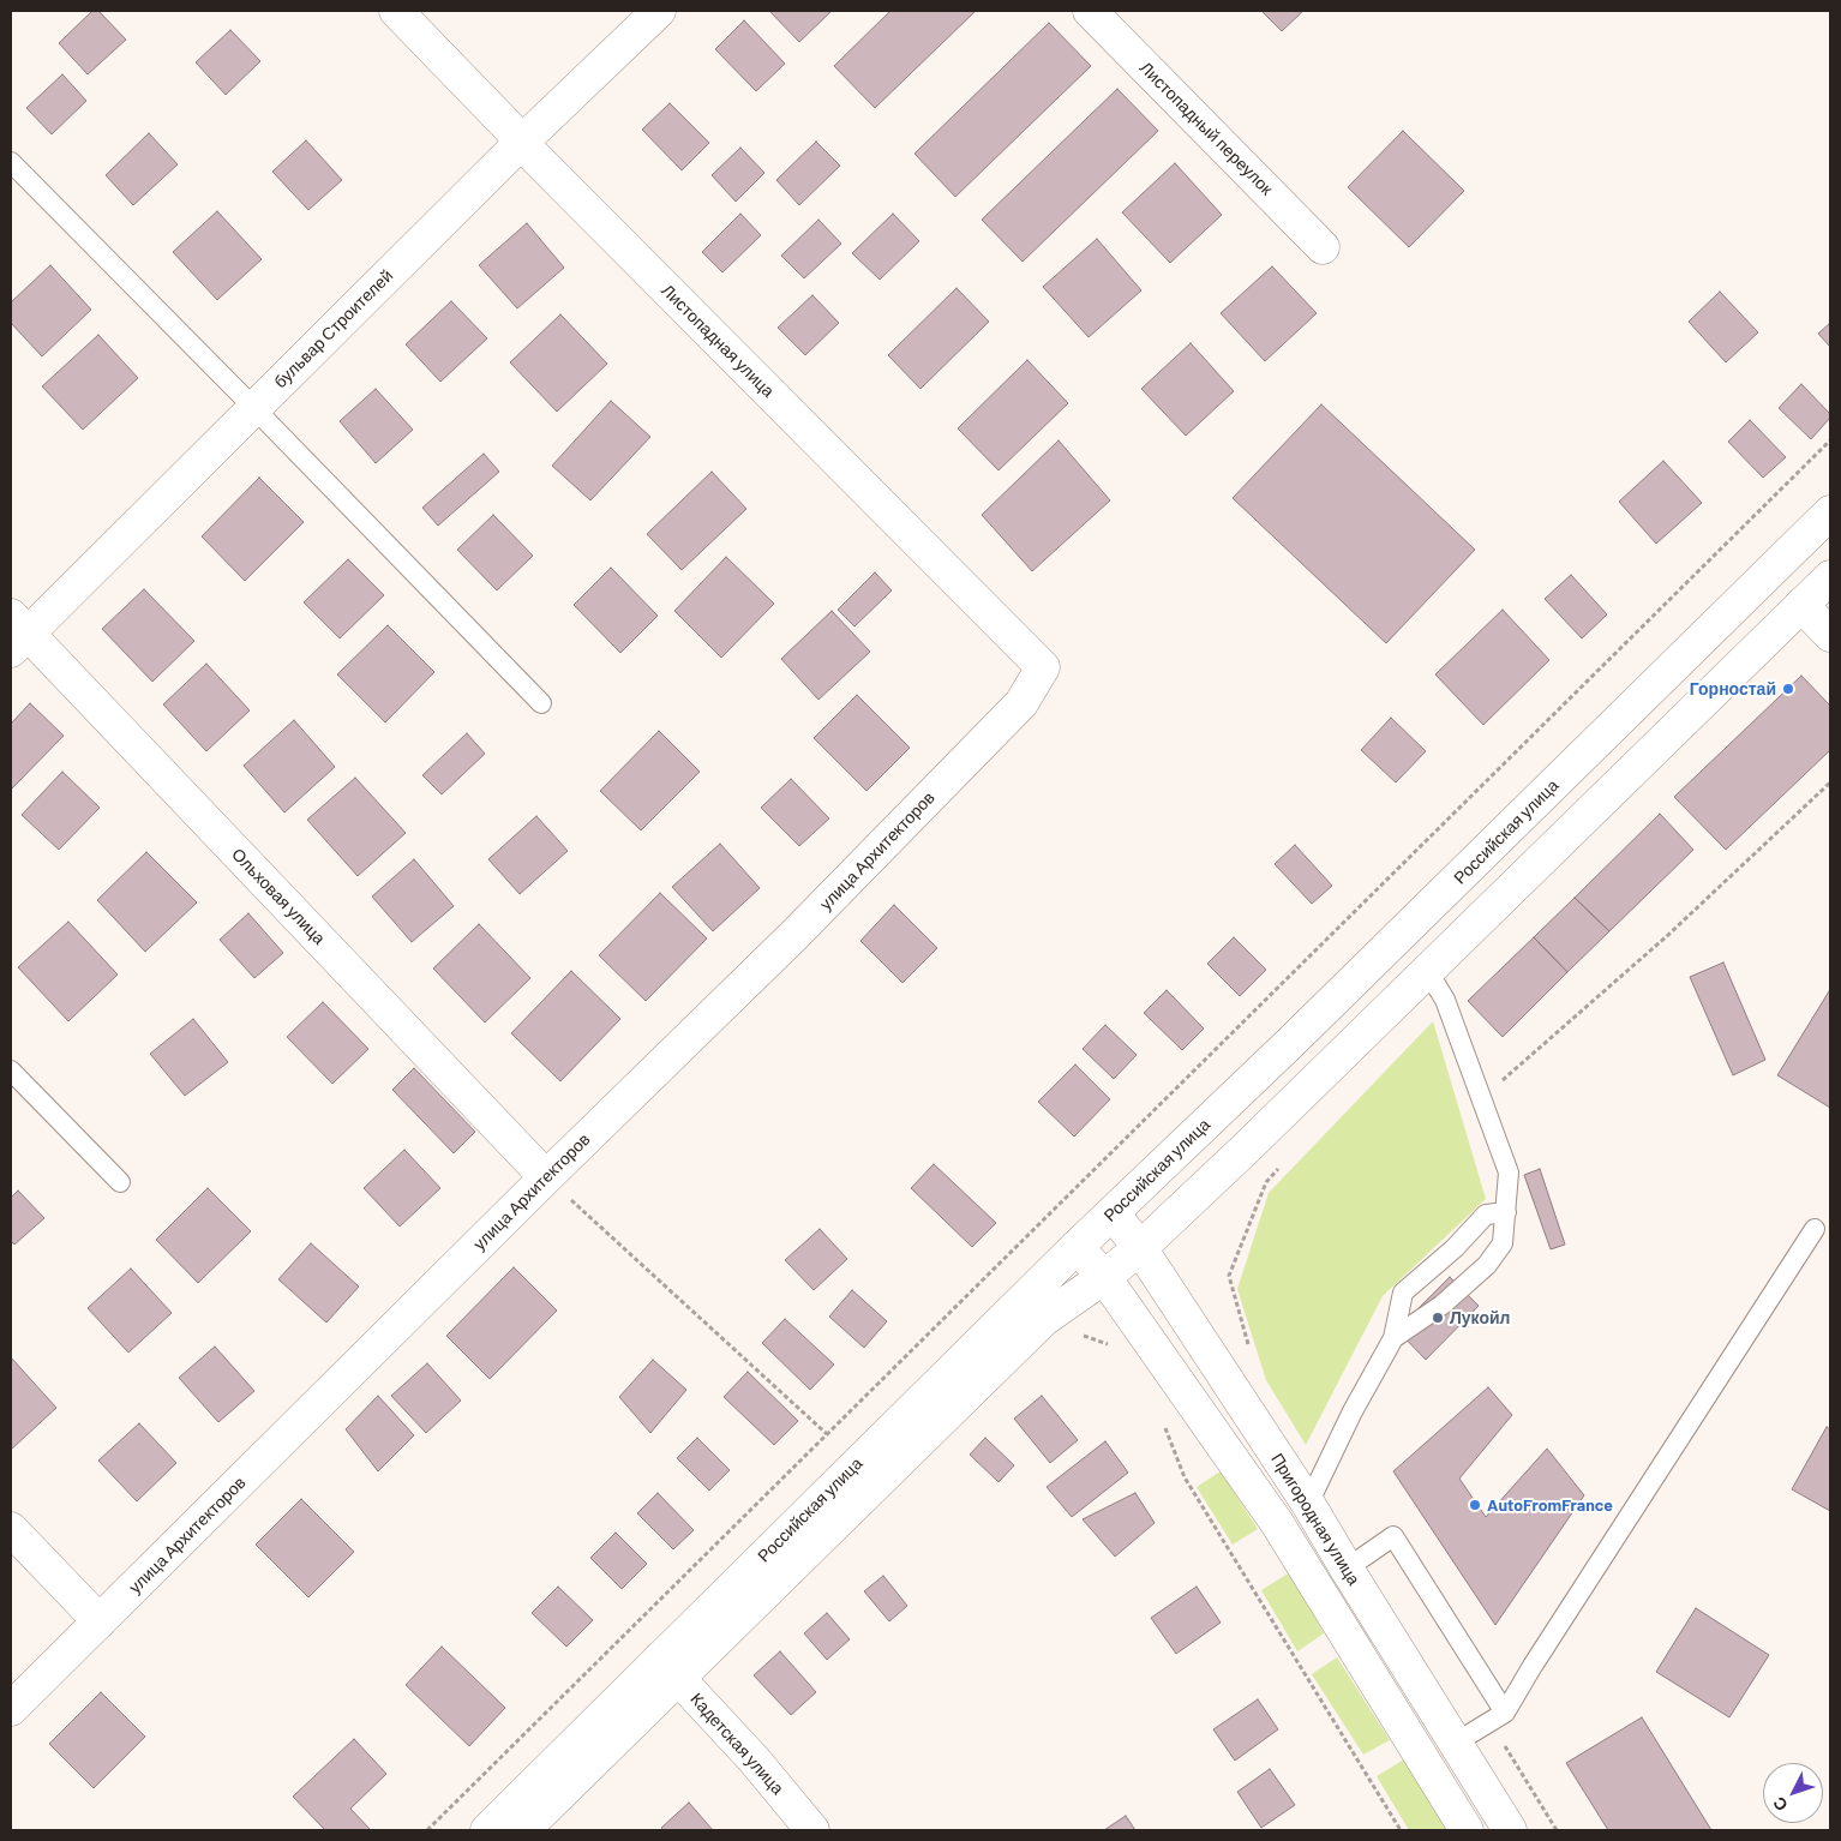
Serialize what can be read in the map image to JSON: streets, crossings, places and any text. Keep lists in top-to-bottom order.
{
  "streets": {
    "street": [
      "Листопадный переулок",
      "бульвар Строителей",
      "Листопадная улица",
      "Российская улица",
      "улица Архитекторов",
      "Ольховая улица",
      "Пригородная улица",
      "Кадетская улица"
    ]
  },
  "crossings": [
    ["бульвар Строителей", "Листопадная улица"],
    ["бульвар Строителей", "Ольховая улица"],
    ["Листопадная улица", "улица Архитекторов"],
    ["Российская улица", "Пригородная улица"],
    ["Российская улица", "Кадетская улица"],
    ["улица Архитекторов", "Ольховая улица"]
  ],
  "places": ["Горностай", "Лукойл", "AutoFromFrance"],
  "north": "bottom left"
}
